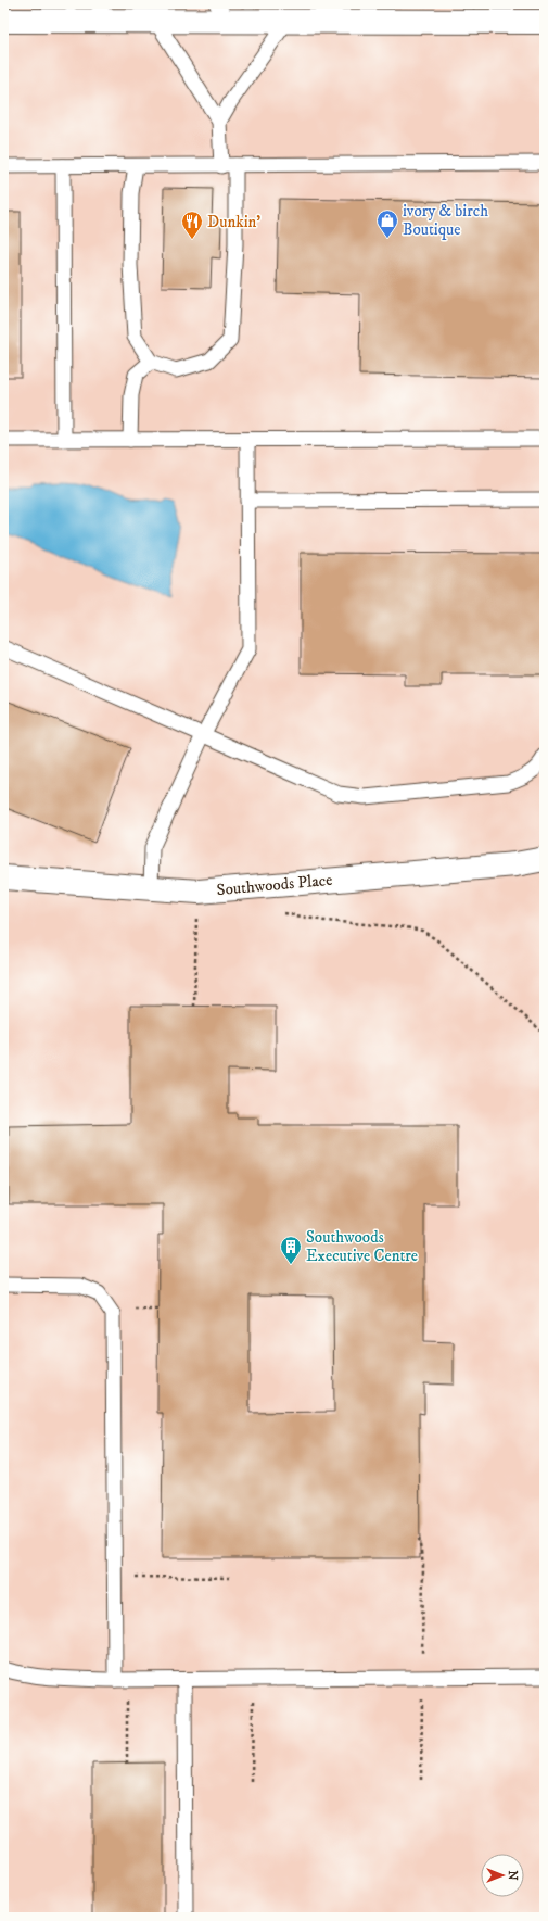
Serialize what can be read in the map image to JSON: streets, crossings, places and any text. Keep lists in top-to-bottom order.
{
  "streets": {
    "main road": ["Southwoods Place"]
  },
  "places": {
    "shop": ["ivory & birch Boutique"],
    "restaurant": ["Dunkin'"],
    "building": ["Southwoods Executive Centre"]
  },
  "north": "right"
}
